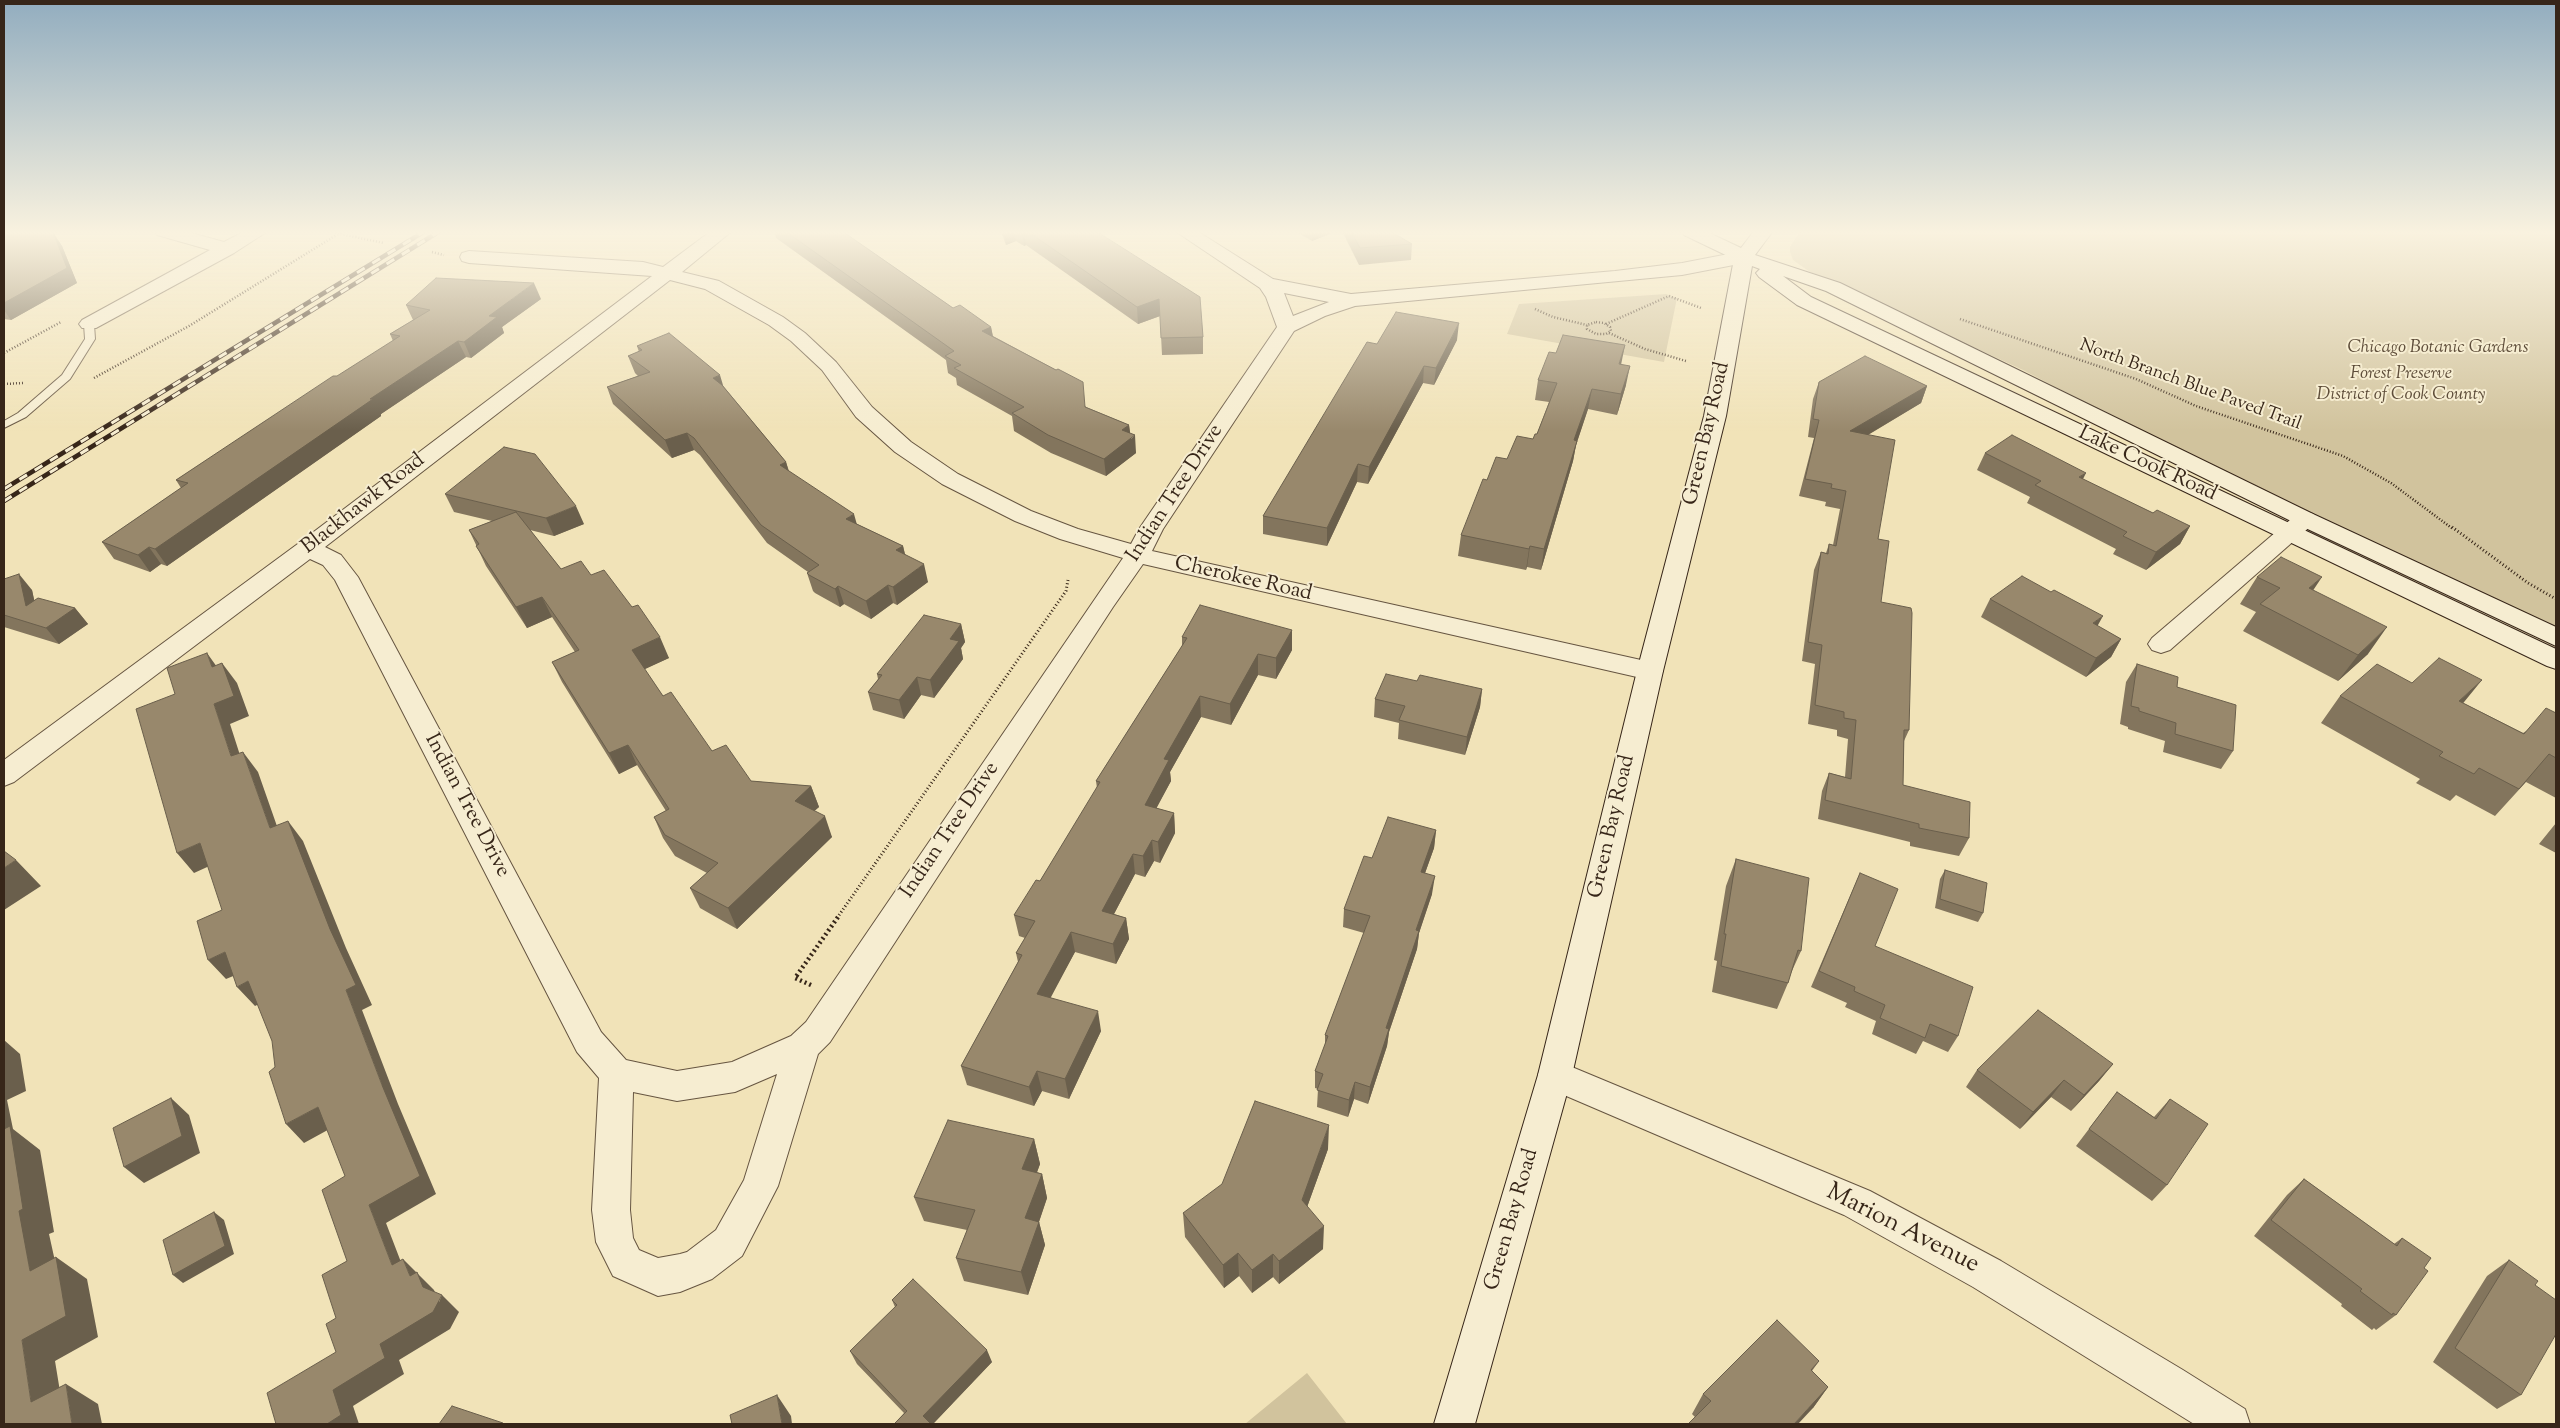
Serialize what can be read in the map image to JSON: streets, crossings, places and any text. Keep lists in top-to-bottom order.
{
  "streets": {
    "street": [
      "Green Bay Road",
      "Lake Cook Road",
      "Indian Tree Drive",
      "Blackhawk Road",
      "Cherokee Road",
      "Marion Avenue"
    ],
    "path": ["North Branch Blue Paved Trail"]
  },
  "crossings": [
    ["Green Bay Road", "Cherokee Road"],
    ["Green Bay Road", "Marion Avenue"],
    ["Indian Tree Drive", "Blackhawk Road"],
    ["Indian Tree Drive", "Cherokee Road"]
  ],
  "parks": ["Chicago Botanic Gardens", "Forest Preserve District of Cook County"]
}
